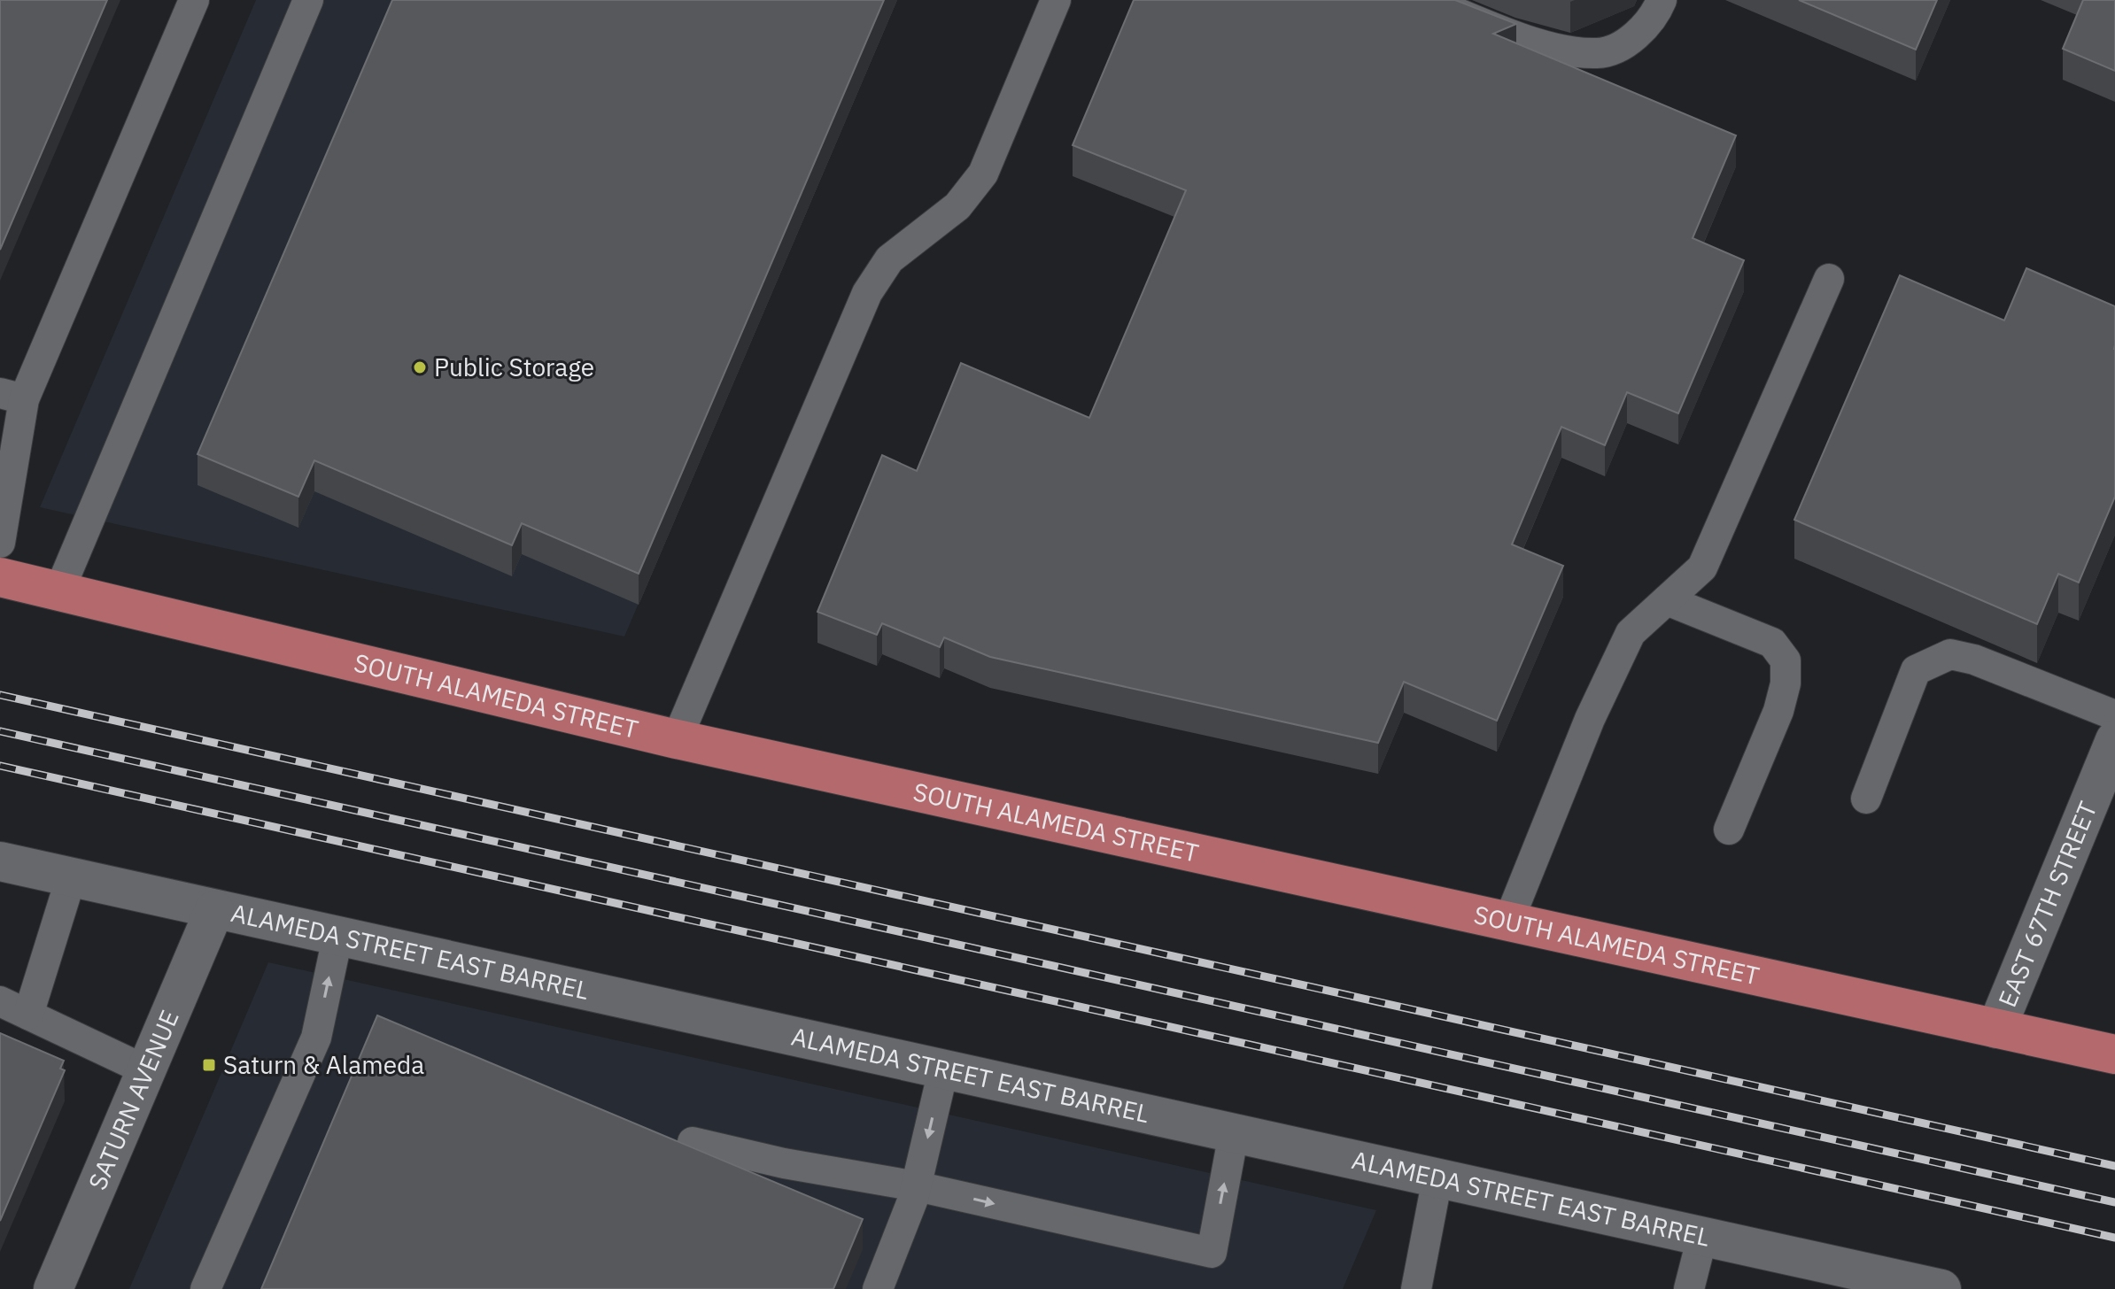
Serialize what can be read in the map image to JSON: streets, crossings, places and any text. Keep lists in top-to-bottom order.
{
  "streets": {
    "main road": ["SOUTH ALAMEDA STREET"],
    "street": ["EAST 67TH STREET", "ALAMEDA STREET EAST BARREL", "SATURN AVENUE"]
  },
  "crossings": [
    ["SOUTH ALAMEDA STREET", "EAST 67TH STREET"],
    ["ALAMEDA STREET EAST BARREL", "SATURN AVENUE"]
  ],
  "places": {
    "other": ["Public Storage"],
    "transit": ["Saturn & Alameda"]
  }
}
